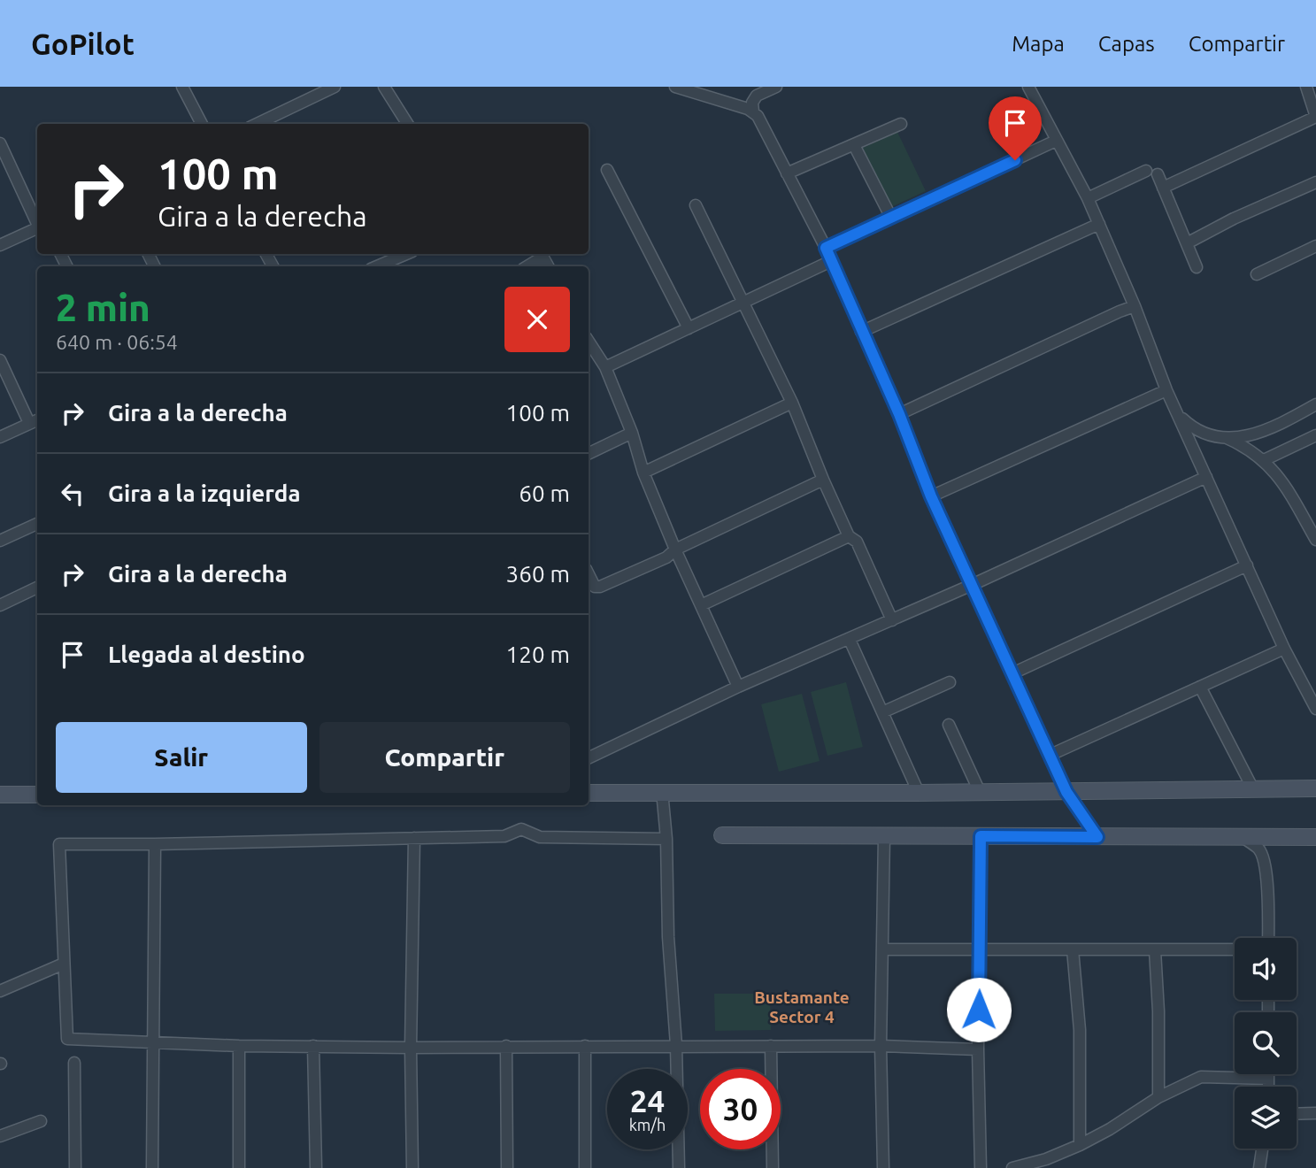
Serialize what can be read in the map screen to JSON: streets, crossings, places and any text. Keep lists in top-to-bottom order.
{
  "districts": ["Bustamante Sector 4"],
  "page": {
    "header": "GoPilot",
    "nav": ["Mapa", "Capas", "Compartir"],
    "turn": ["100 m", "Gira a la derecha"],
    "heading": ["2 min", "640 m · 06:54"],
    "list": [
      {
        "name": "Gira a la derecha",
        "value": "100 m"
      },
      {
        "name": "Gira a la izquierda",
        "value": "60 m"
      },
      {
        "name": "Gira a la derecha",
        "value": "360 m"
      },
      {
        "name": "Llegada al destino",
        "value": "120 m"
      }
    ],
    "buttons": ["Salir", "Compartir"],
    "speed": "24 km/h",
    "limit": "30"
  }
}
